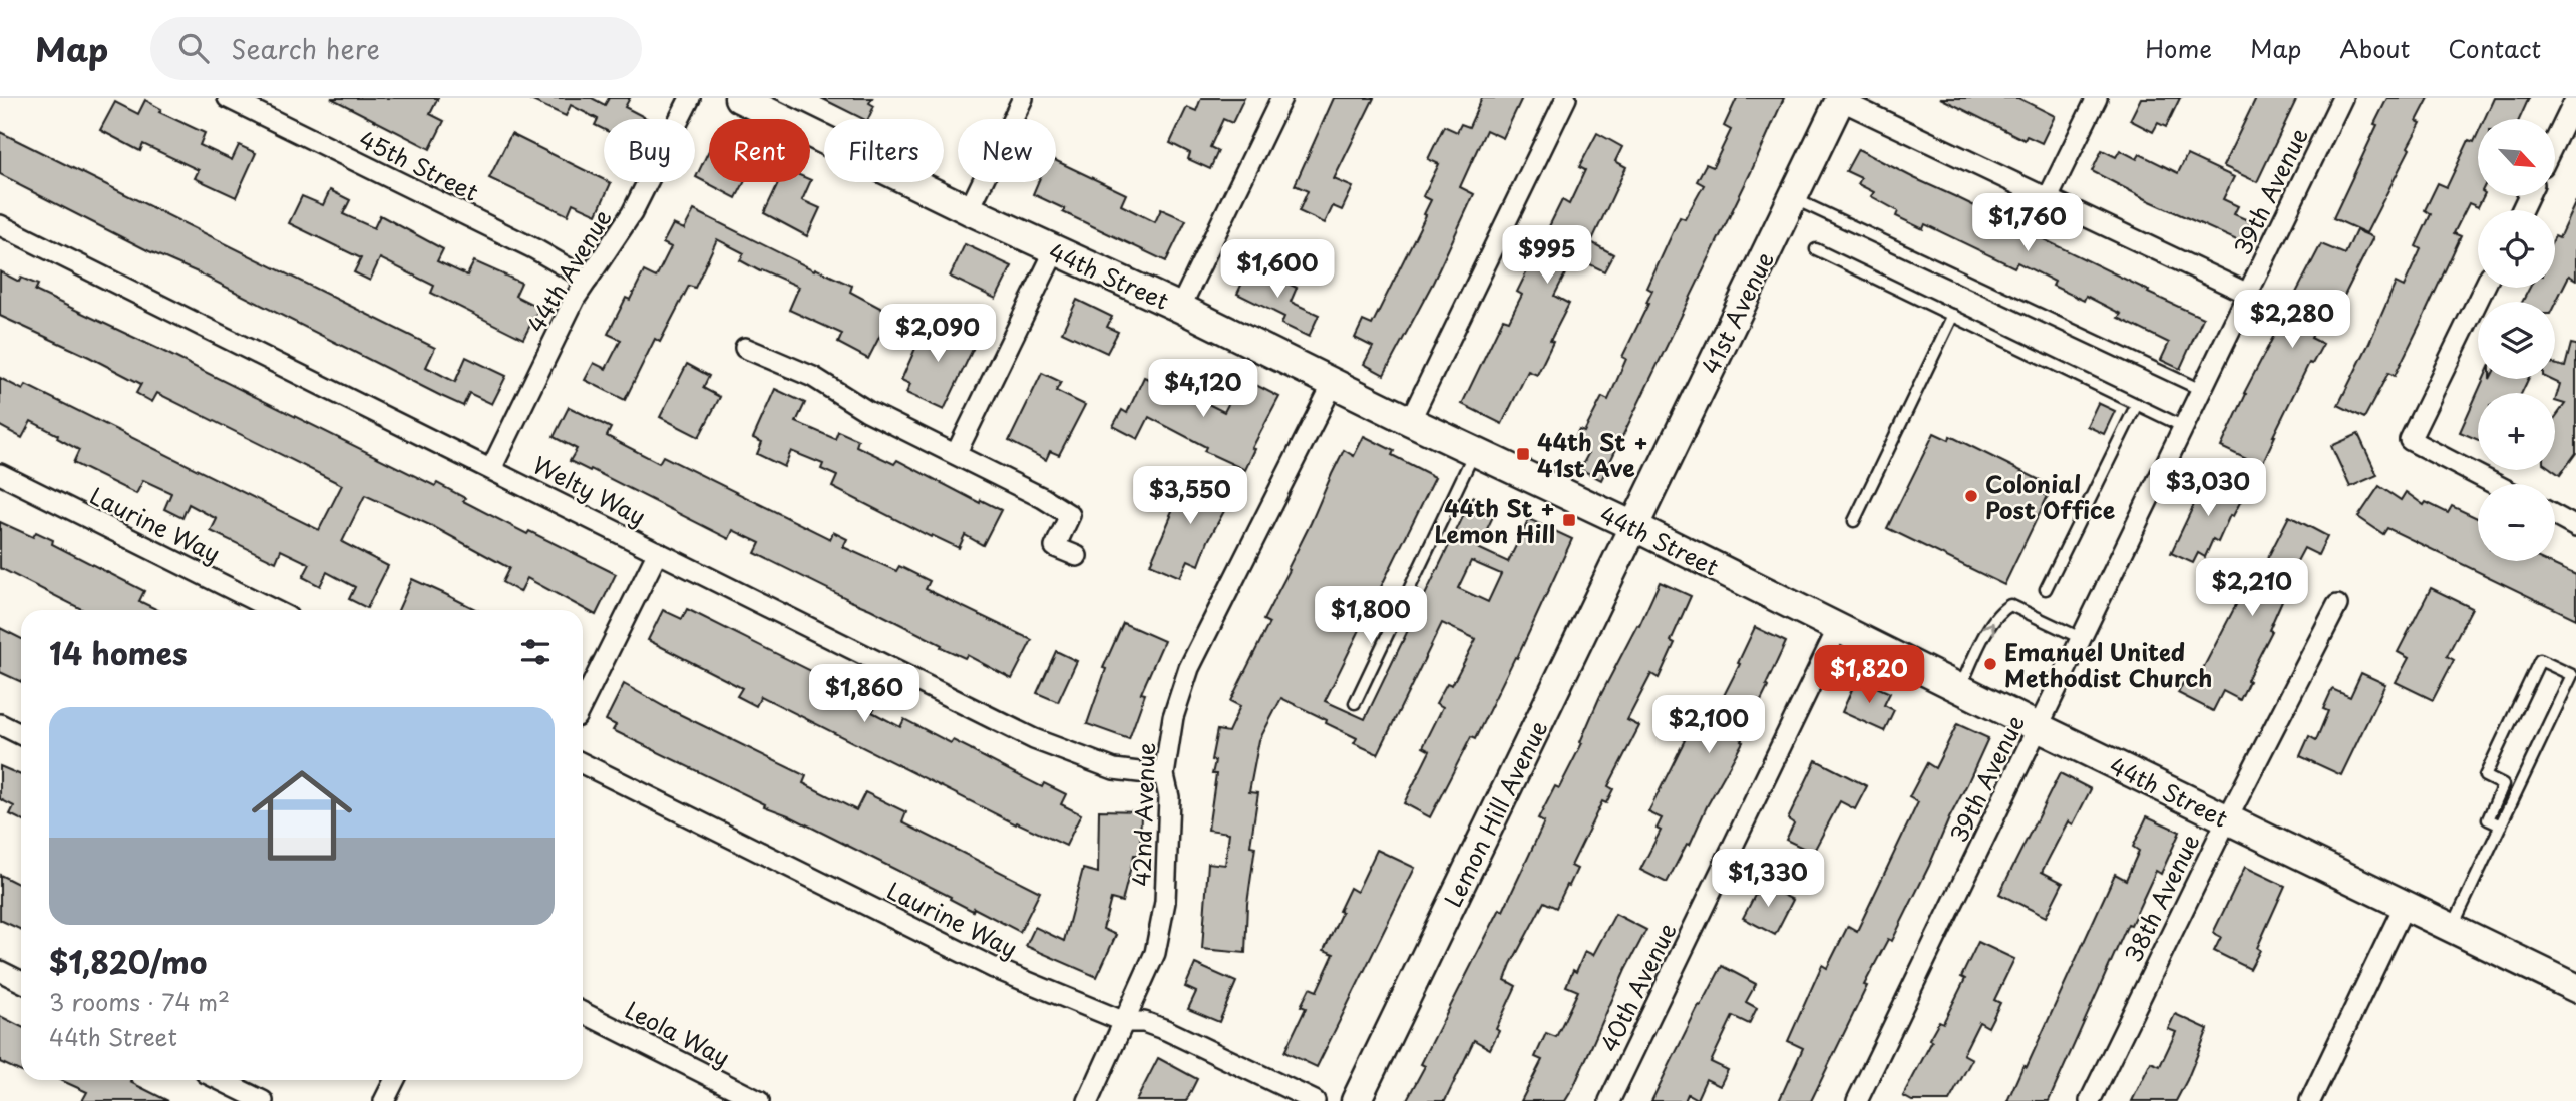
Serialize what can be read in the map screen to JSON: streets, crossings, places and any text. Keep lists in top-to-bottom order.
{
  "streets": {
    "street": [
      "45th Street",
      "39th Avenue",
      "44th Avenue",
      "44th Street",
      "41st Avenue",
      "Welty Way",
      "Laurine Way",
      "Lemon Hill Avenue",
      "42nd Avenue",
      "38th Avenue",
      "40th Avenue",
      "Leola Way"
    ]
  },
  "crossings": [
    ["45th Street", "44th Avenue"],
    ["39th Avenue", "44th Street"],
    ["44th Avenue", "Welty Way"],
    ["44th Street", "41st Avenue"],
    ["44th Street", "Lemon Hill Avenue"],
    ["44th Street", "42nd Avenue"],
    ["44th Street", "38th Avenue"],
    ["44th Street", "40th Avenue"],
    ["41st Avenue", "Lemon Hill Avenue"],
    ["Welty Way", "42nd Avenue"],
    ["Laurine Way", "42nd Avenue"]
  ],
  "places": {
    "transit": ["44th St + 41st Ave", "44th St + Lemon Hill"],
    "other": ["Colonial Post Office", "Emanuel United Methodist Church"]
  },
  "north": "bottom right",
  "page": {
    "header": "Map",
    "search": "Search here",
    "nav": [
      "Home",
      "Map",
      "About",
      "Contact"
    ],
    "map_buttons": ["+", "−"],
    "chip": [
      "Buy",
      "Rent",
      "Filters",
      "New"
    ],
    "price": [
      "$1,760",
      "$995",
      "$1,600",
      "$2,280",
      "$2,090",
      "$4,120",
      "$3,030",
      "$3,550",
      "$2,210",
      "$1,800",
      "$1,820",
      "$1,860",
      "$2,100",
      "$1,330"
    ],
    "heading": "14 homes",
    "list": [
      {
        "name": "$1,820/mo",
        "note": "3 rooms · 74 m² · 44th Street"
      }
    ]
  }
}
